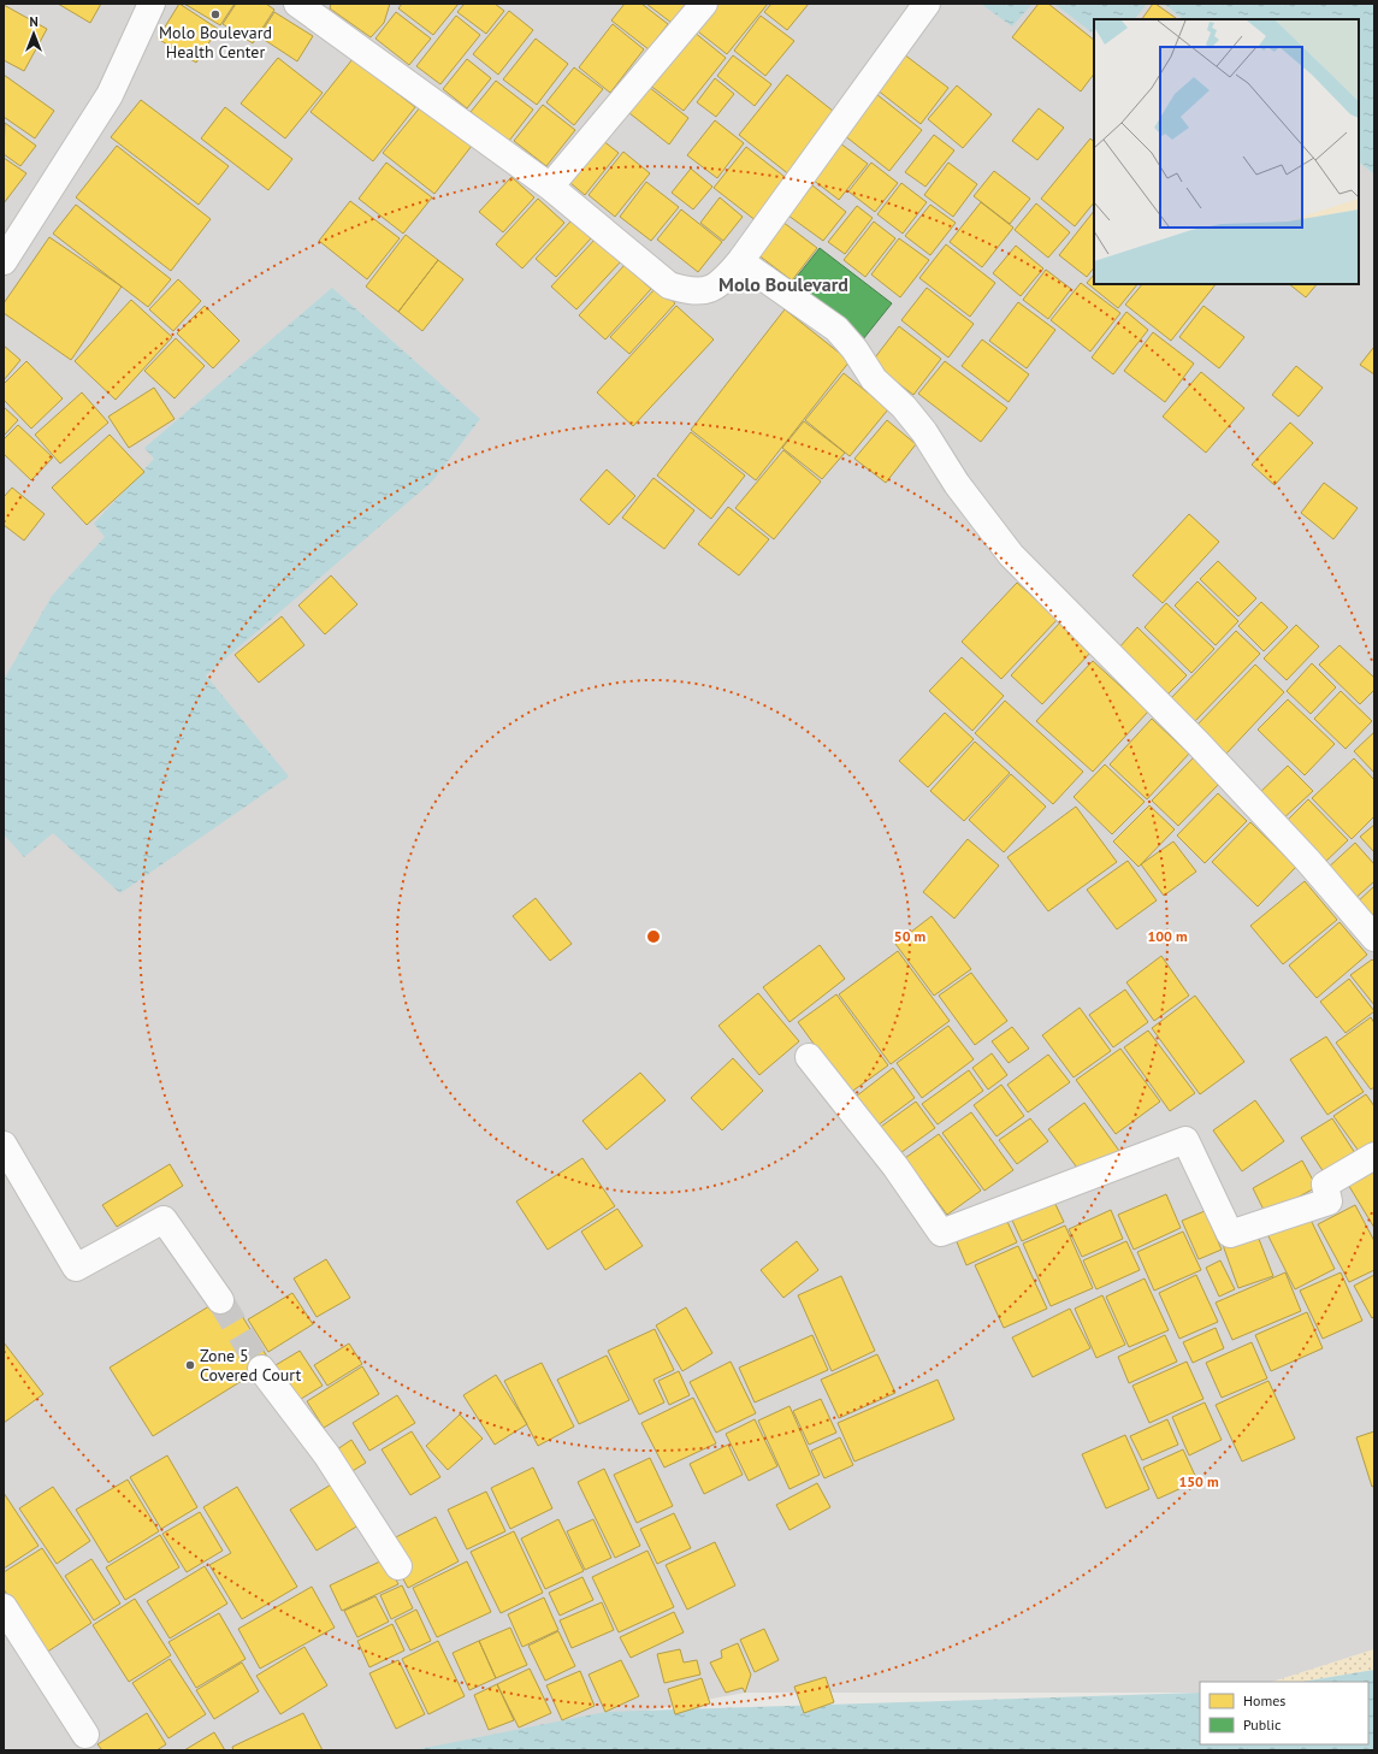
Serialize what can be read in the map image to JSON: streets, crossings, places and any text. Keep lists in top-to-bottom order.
{
  "districts": ["Molo Boulevard"],
  "places": ["Molo Boulevard Health Center", "Zone 5 Covered Court"],
  "legend": ["Homes", "Public"],
  "north": "top",
  "rings": ["50 m", "100 m", "150 m"]
}
